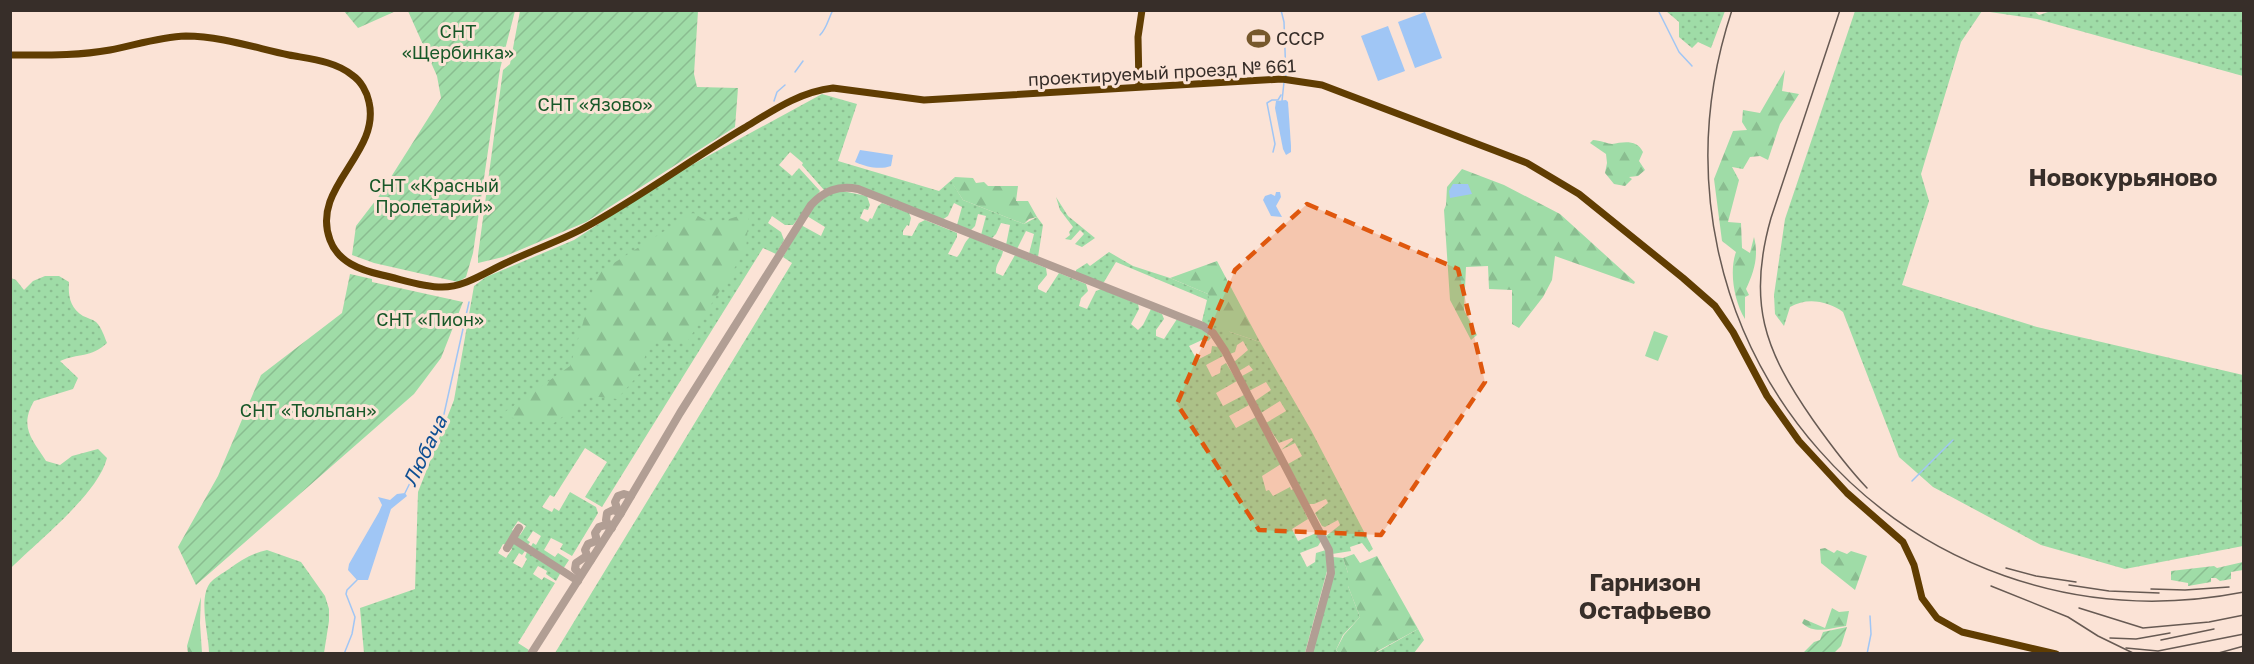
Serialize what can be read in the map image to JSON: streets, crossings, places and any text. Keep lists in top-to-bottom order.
{
  "streets": {
    "main road": ["проектируемый проезд № 661"]
  },
  "districts": ["Новокурьяново", "Гарнизон Остафьево"],
  "water": ["Любача"],
  "parks": [
    "СНТ «Щербинка»",
    "СНТ «Язово»",
    "СНТ «Красный Пролетарий»",
    "СНТ «Пион»",
    "СНТ «Тюльпан»"
  ],
  "places": {
    "sports": ["СССР"]
  }
}
